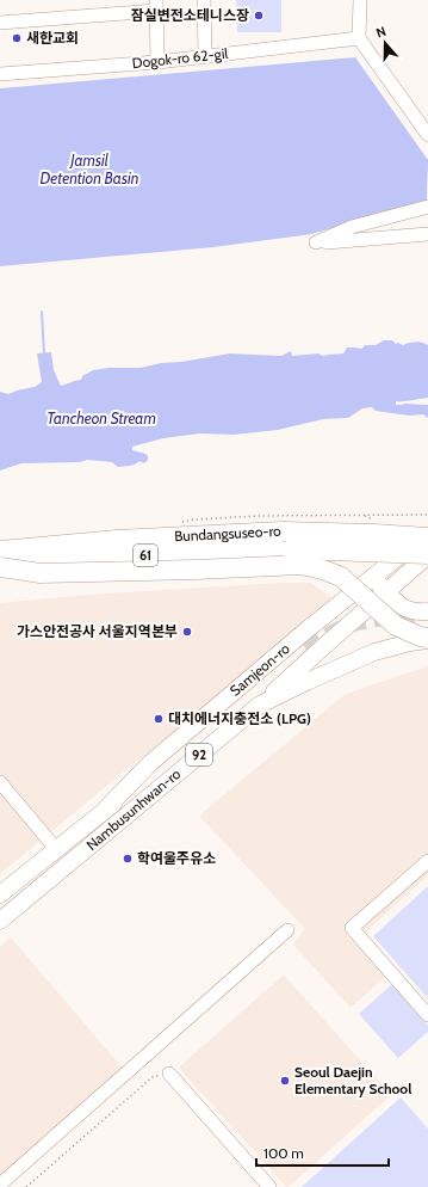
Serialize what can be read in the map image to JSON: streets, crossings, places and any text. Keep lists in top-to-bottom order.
{
  "streets": {
    "highway": ["Bundangsuseo-ro", "61"],
    "main road": ["Samjeon-ro", "92", "Nambusunhwan-ro"],
    "street": ["Dogok-ro 62-gil"]
  },
  "crossings": [
    ["Bundangsuseo-ro", "Samjeon-ro"],
    ["Samjeon-ro", "Nambusunhwan-ro"]
  ],
  "water": ["Jamsil Detention Basin", "Tancheon Stream"],
  "places": [
    "잠실변전소테니스장",
    "새한교회",
    "가스안전공사 서울지역본부",
    "대치에너지충전소 (LPG)",
    "학여울주유소",
    "Seoul Daejin Elementary School"
  ],
  "scale_bar": "100 m",
  "north": "top"
}
